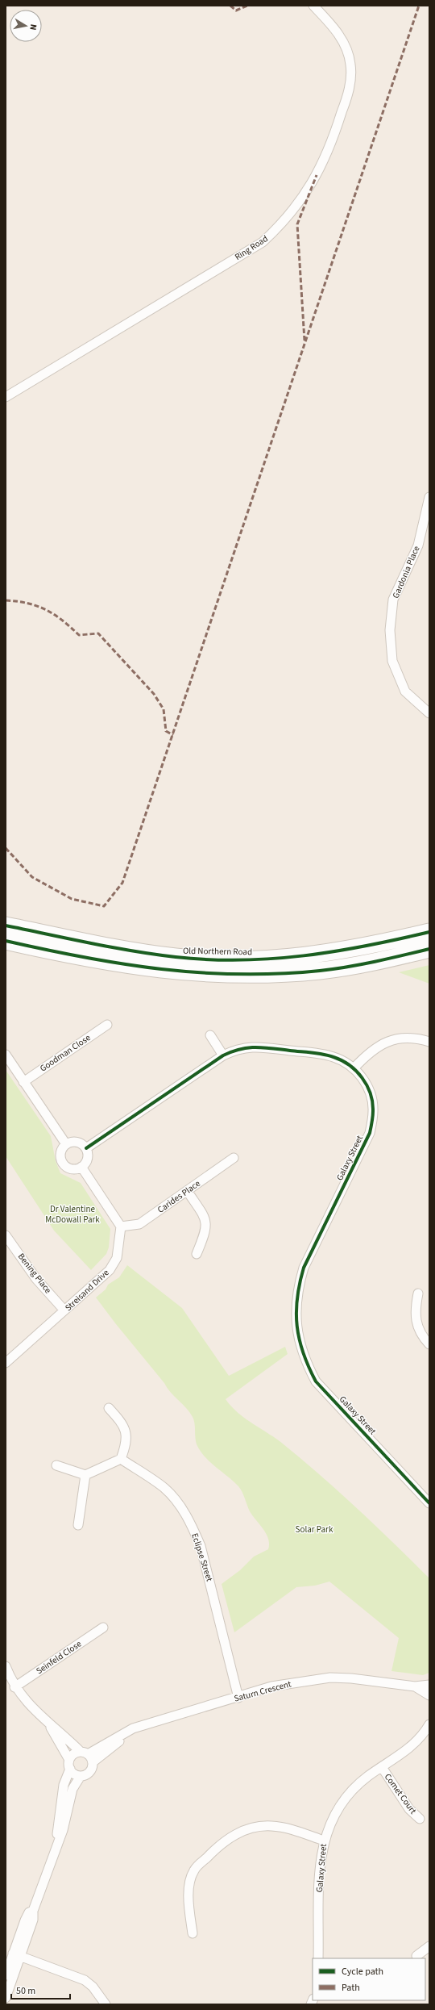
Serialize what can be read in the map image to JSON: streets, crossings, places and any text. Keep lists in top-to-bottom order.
{
  "streets": {
    "highway": ["Old Northern Road"],
    "street": [
      "Ring Road",
      "Gardonia Place",
      "Goodman Close",
      "Galaxy Street",
      "Carides Place",
      "Bening Place",
      "Streisand Drive",
      "Eclipse Street",
      "Seinfeld Close",
      "Saturn Crescent",
      "Comet Court"
    ]
  },
  "crossings": [
    ["Galaxy Street", "Comet Court"],
    ["Carides Place", "Streisand Drive"],
    ["Bening Place", "Streisand Drive"],
    ["Eclipse Street", "Saturn Crescent"]
  ],
  "parks": ["Dr Valentine McDowall Park", "Solar Park"],
  "legend": ["Cycle path", "Path"],
  "scale_bar": "50 m",
  "north": "right"
}
